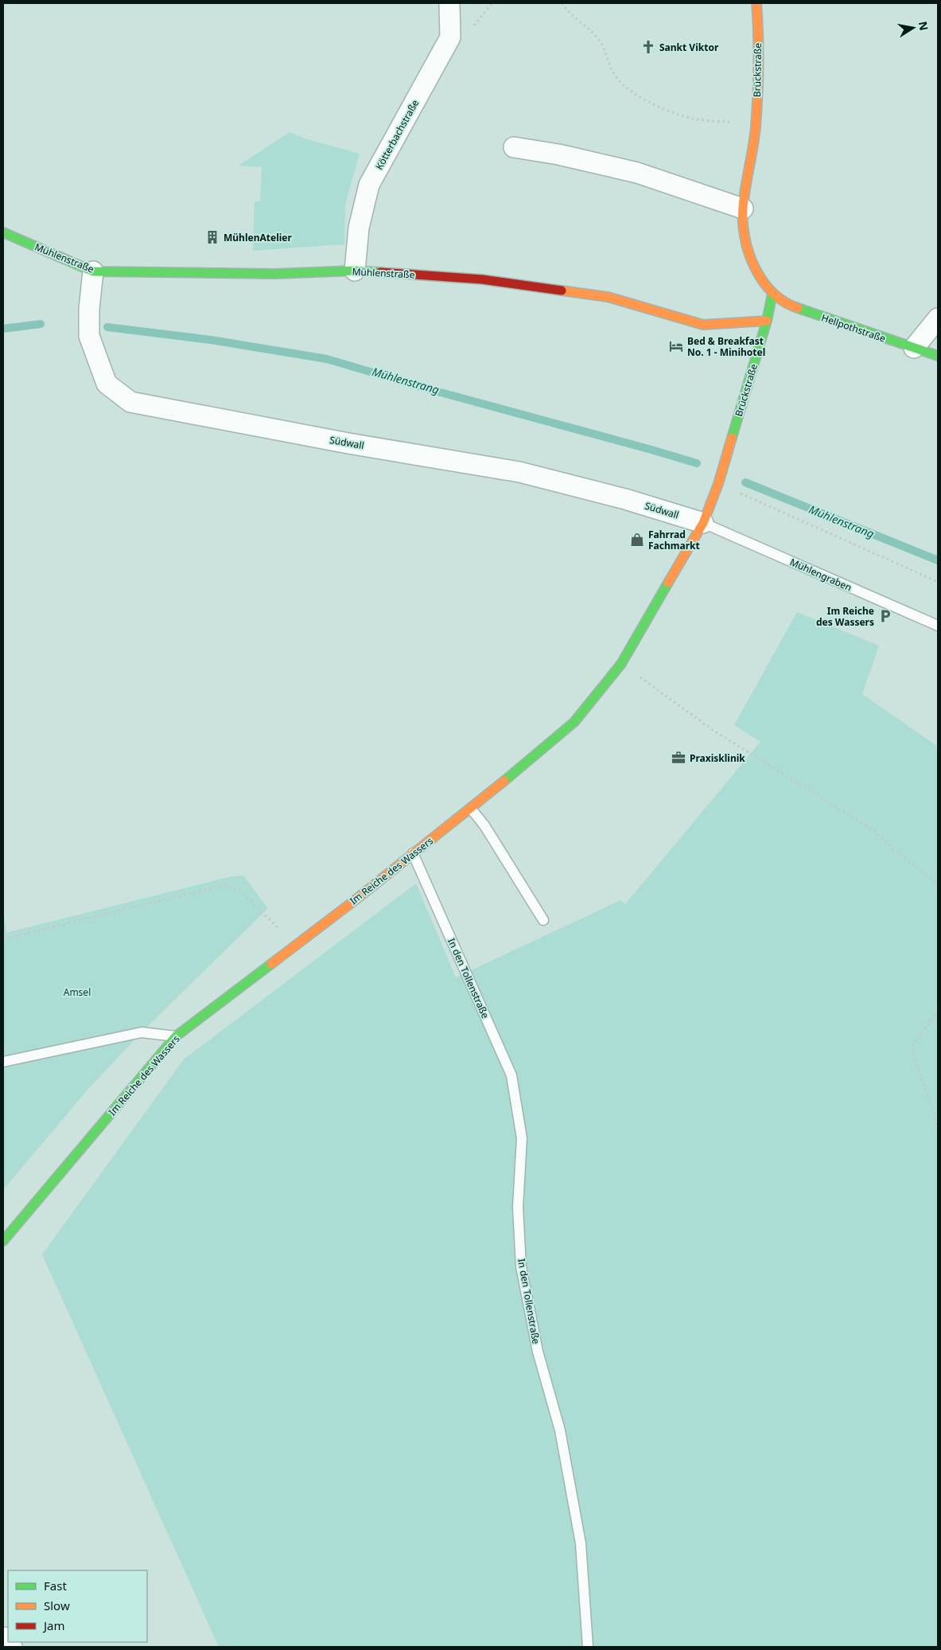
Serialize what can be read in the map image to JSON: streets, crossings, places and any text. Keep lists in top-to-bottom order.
{
  "streets": {
    "street": [
      "Brückstraße",
      "Kötterbachstraße",
      "Mühlenstraße",
      "Hellpothstraße",
      "Südwall",
      "Im Reiche des Wassers"
    ],
    "lane": ["Mühlengraben", "In den Tollenstraße"]
  },
  "crossings": [
    ["Brückstraße", "Mühlenstraße"],
    ["Brückstraße", "Hellpothstraße"],
    ["Brückstraße", "Im Reiche des Wassers"],
    ["Kötterbachstraße", "Mühlenstraße"],
    ["Mühlenstraße", "Südwall"],
    ["Südwall", "Mühlengraben"],
    ["Südwall", "Im Reiche des Wassers"],
    ["Mühlengraben", "Im Reiche des Wassers"],
    ["Im Reiche des Wassers", "In den Tollenstraße"]
  ],
  "water": ["Mühlenstrang"],
  "parks": ["Amsel"],
  "places": {
    "church": ["Sankt Viktor"],
    "building": ["MühlenAtelier"],
    "hotel": ["Bed & Breakfast No. 1 - Minihotel"],
    "shop": ["Fahrrad Fachmarkt"],
    "parking": ["Im Reiche des Wassers"],
    "office": ["Praxisklinik"]
  },
  "legend": ["Fast", "Slow", "Jam"],
  "north": "right"
}
